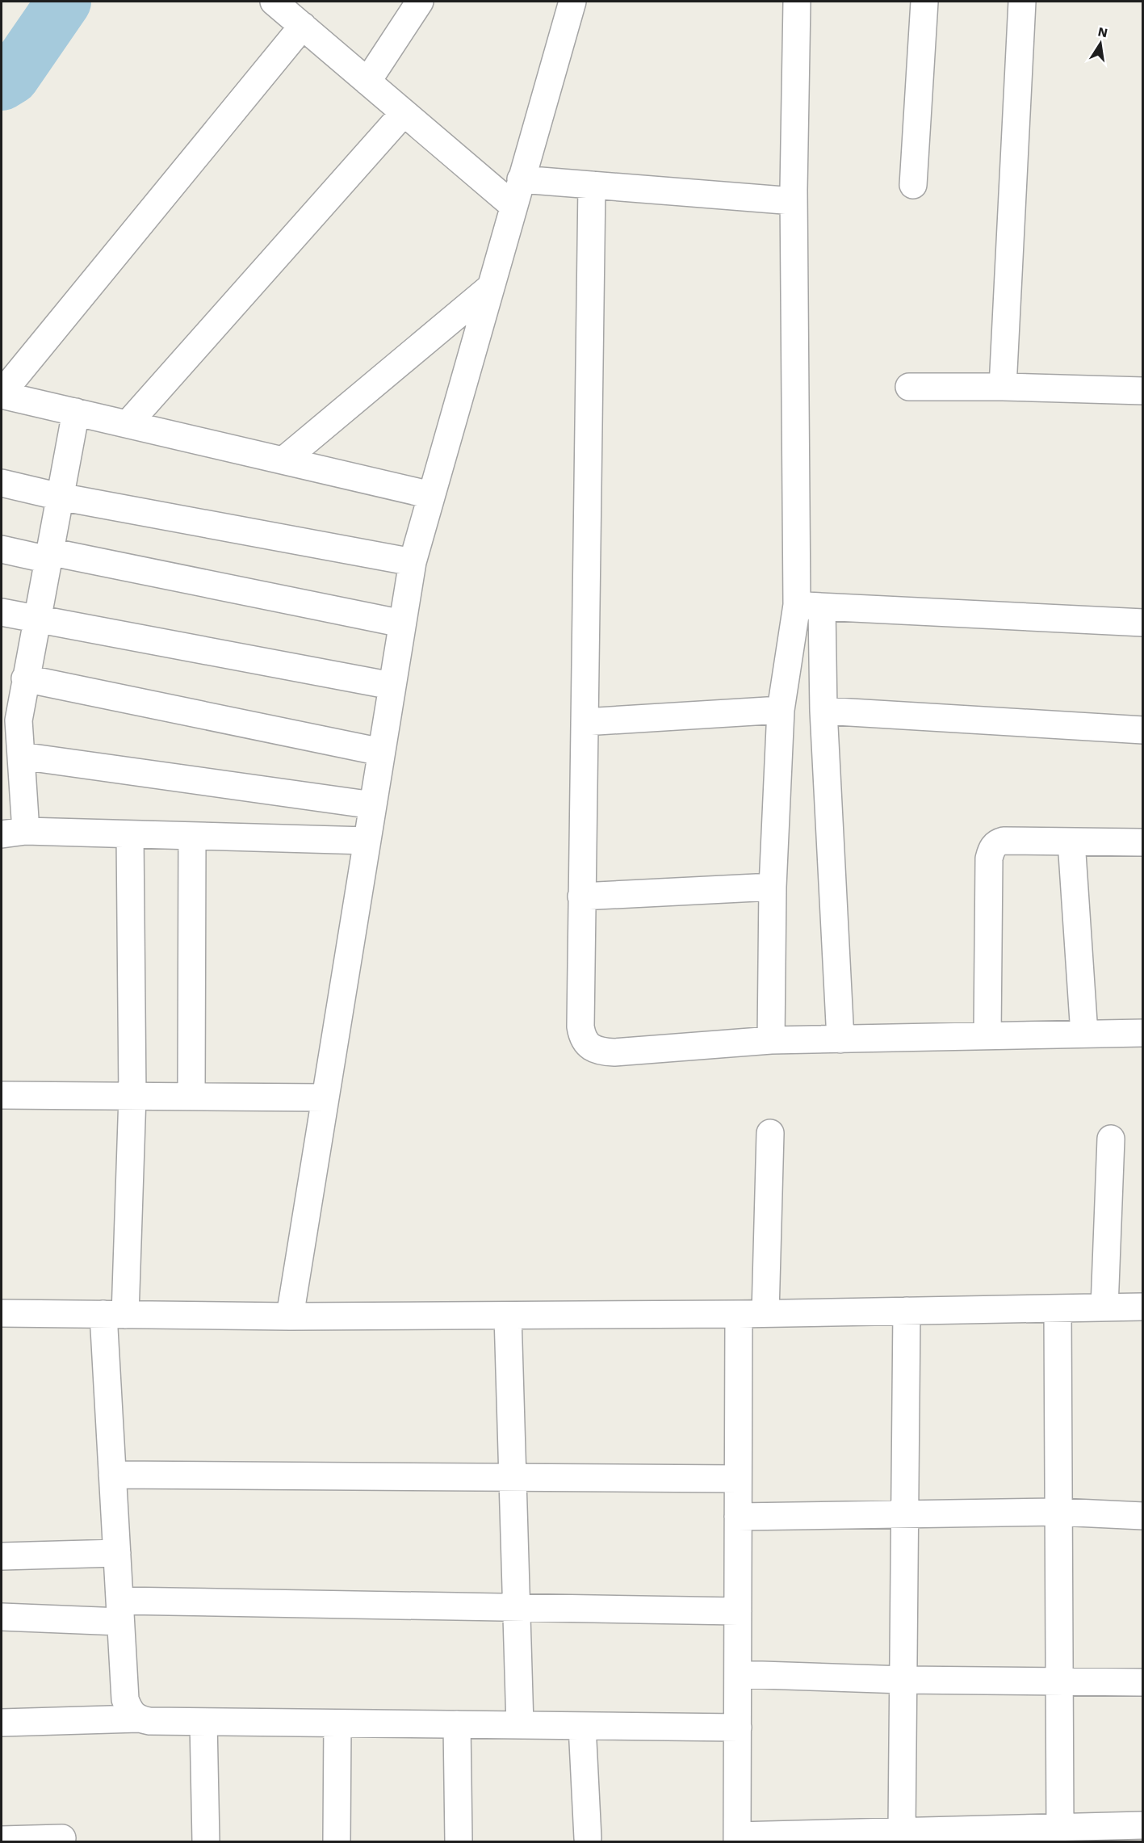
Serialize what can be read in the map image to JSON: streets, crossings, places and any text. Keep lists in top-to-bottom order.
{
  "north": "top"
}
